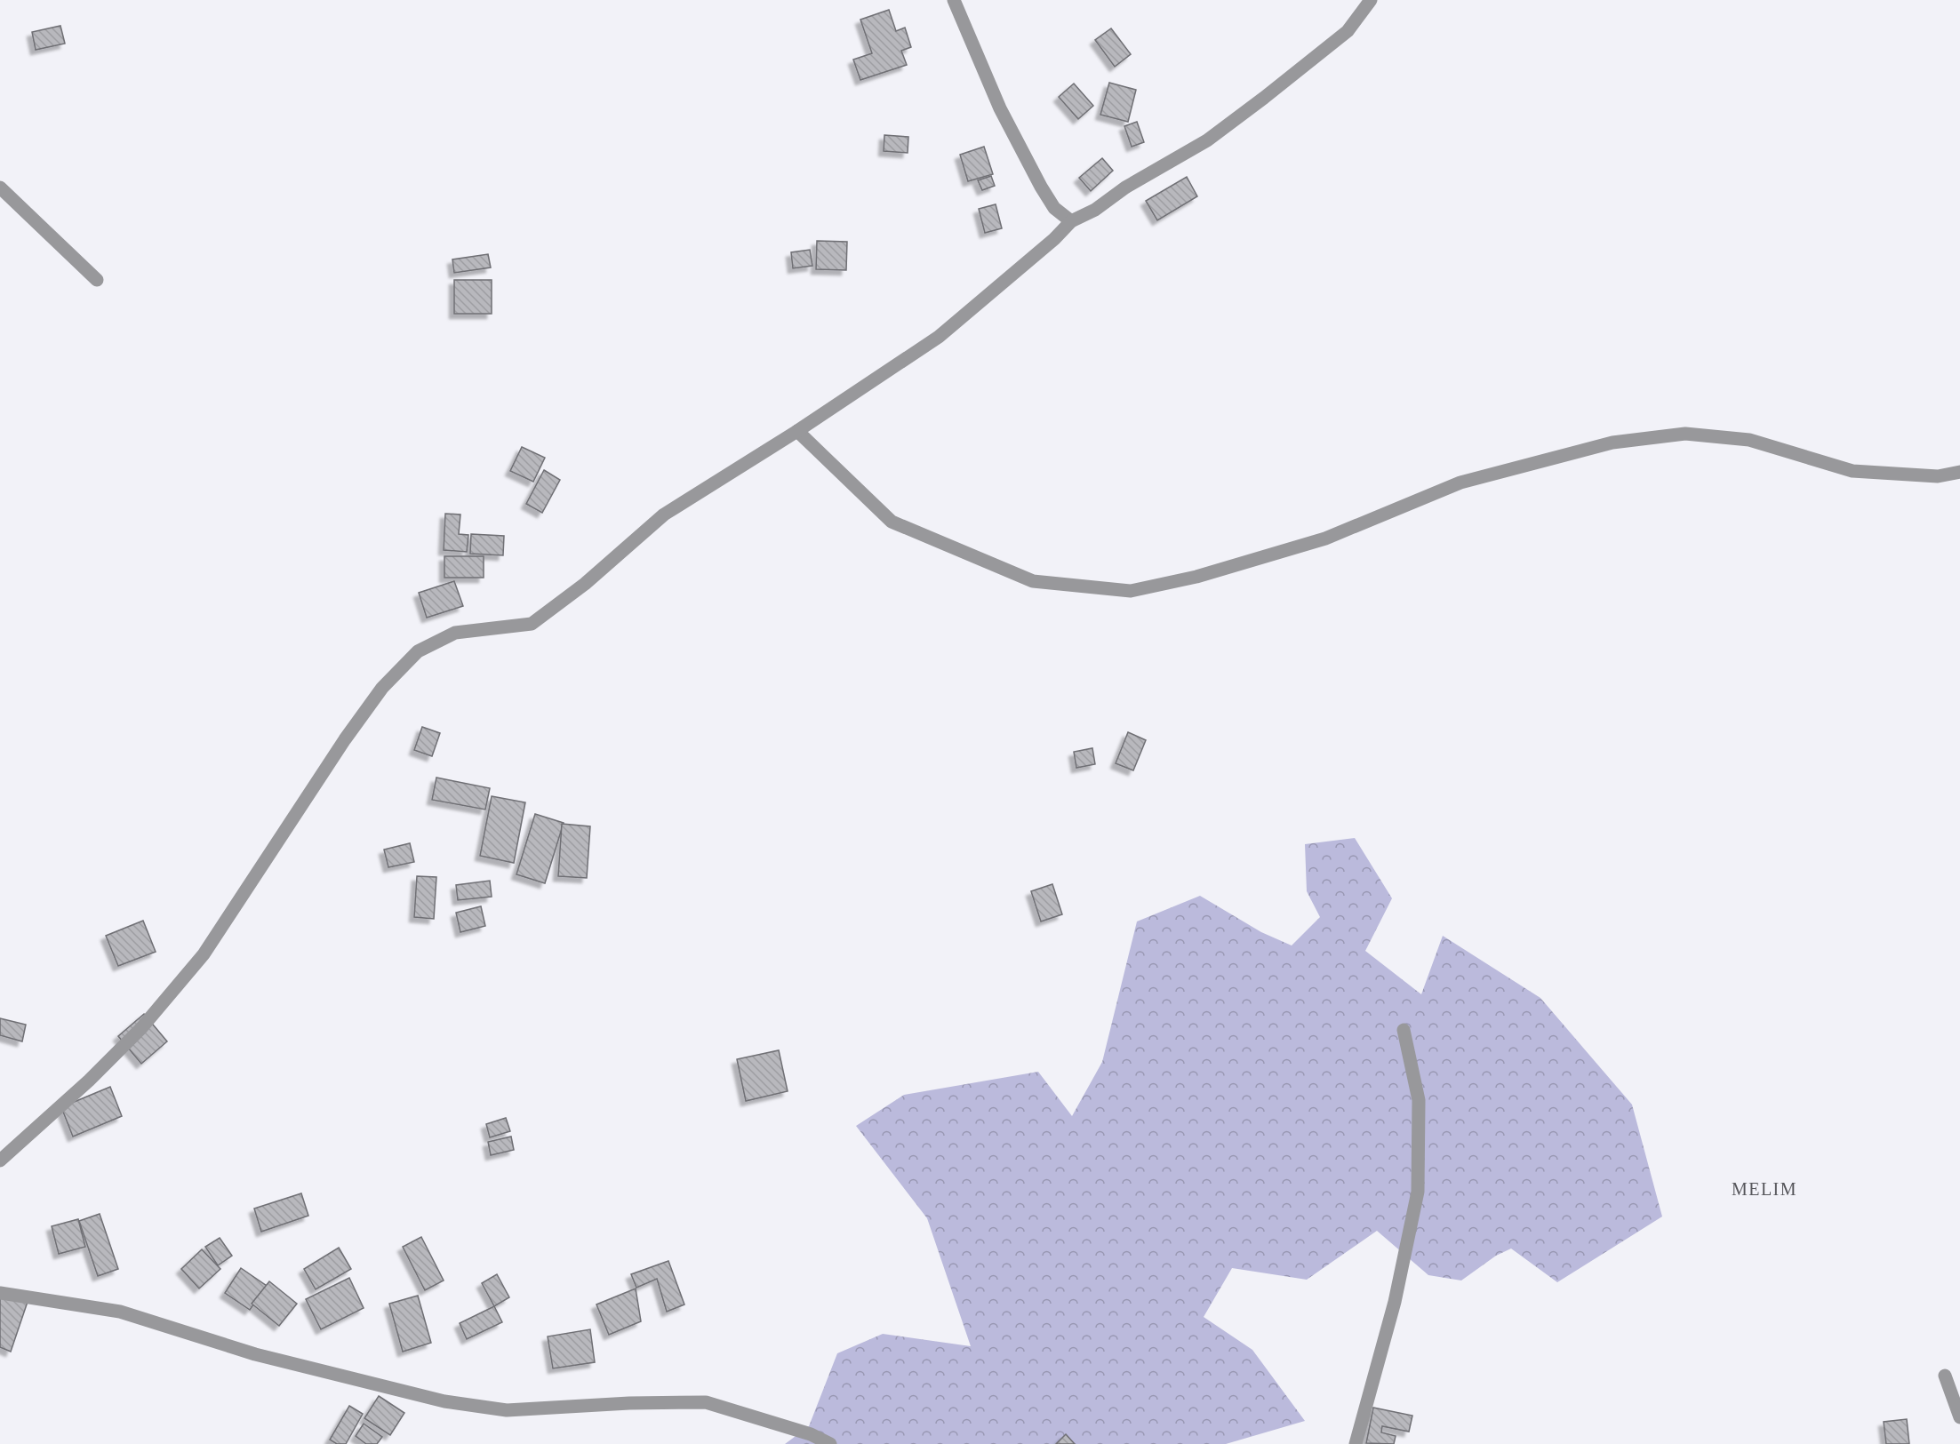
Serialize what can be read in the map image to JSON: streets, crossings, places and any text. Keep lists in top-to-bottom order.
{
  "districts": ["MELIM"]
}
